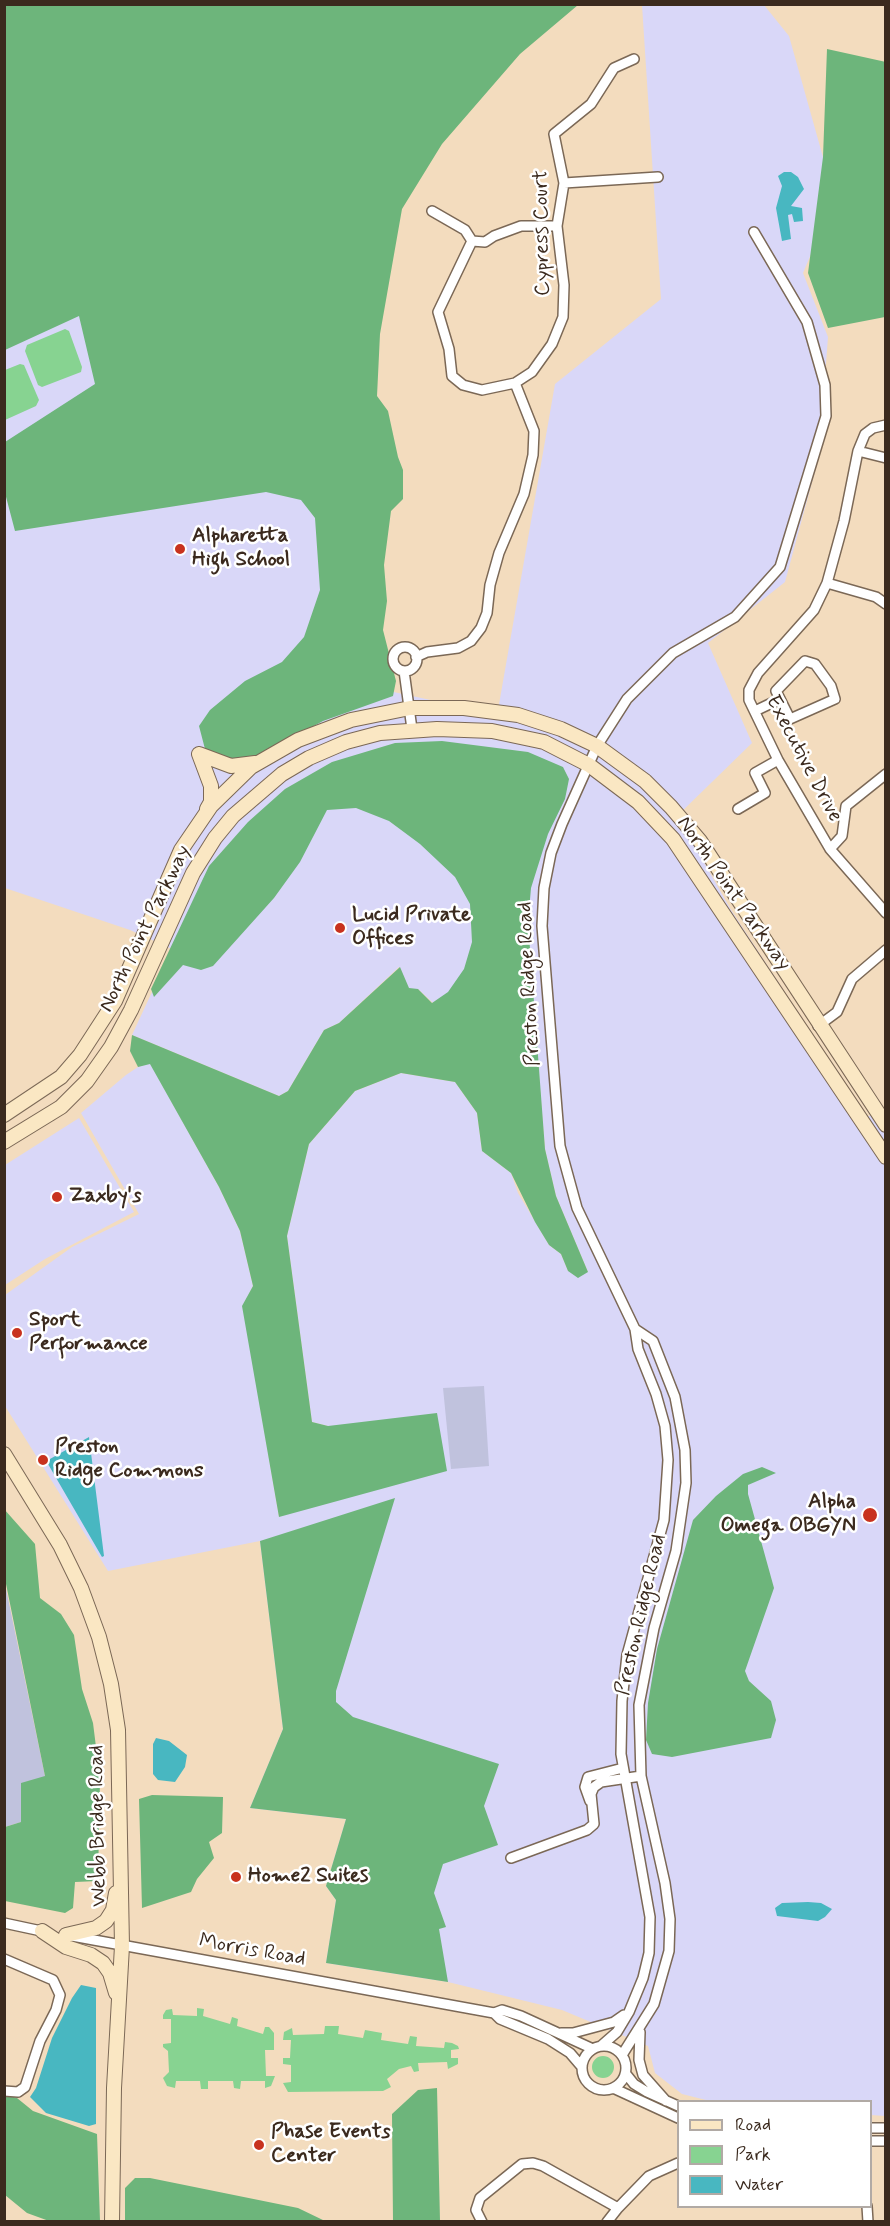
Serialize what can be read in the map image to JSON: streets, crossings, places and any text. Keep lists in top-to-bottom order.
{
  "streets": {
    "street": [
      "Cypress Court",
      "Executive Drive",
      "North Point Parkway",
      "Preston Ridge Road",
      "Webb Bridge Road",
      "Morris Road"
    ]
  },
  "crossings": [
    ["North Point Parkway", "Preston Ridge Road"],
    ["Preston Ridge Road", "Morris Road"],
    ["Webb Bridge Road", "Morris Road"]
  ],
  "places": [
    "Alpharetta High School",
    "Lucid Private Offices",
    "Zaxby's",
    "Sport Performance",
    "Preston Ridge Commons",
    "Alpha Omega OBGYN",
    "Home2 Suites",
    "Phase Events Center"
  ],
  "legend": ["Road", "Park", "Water"]
}
